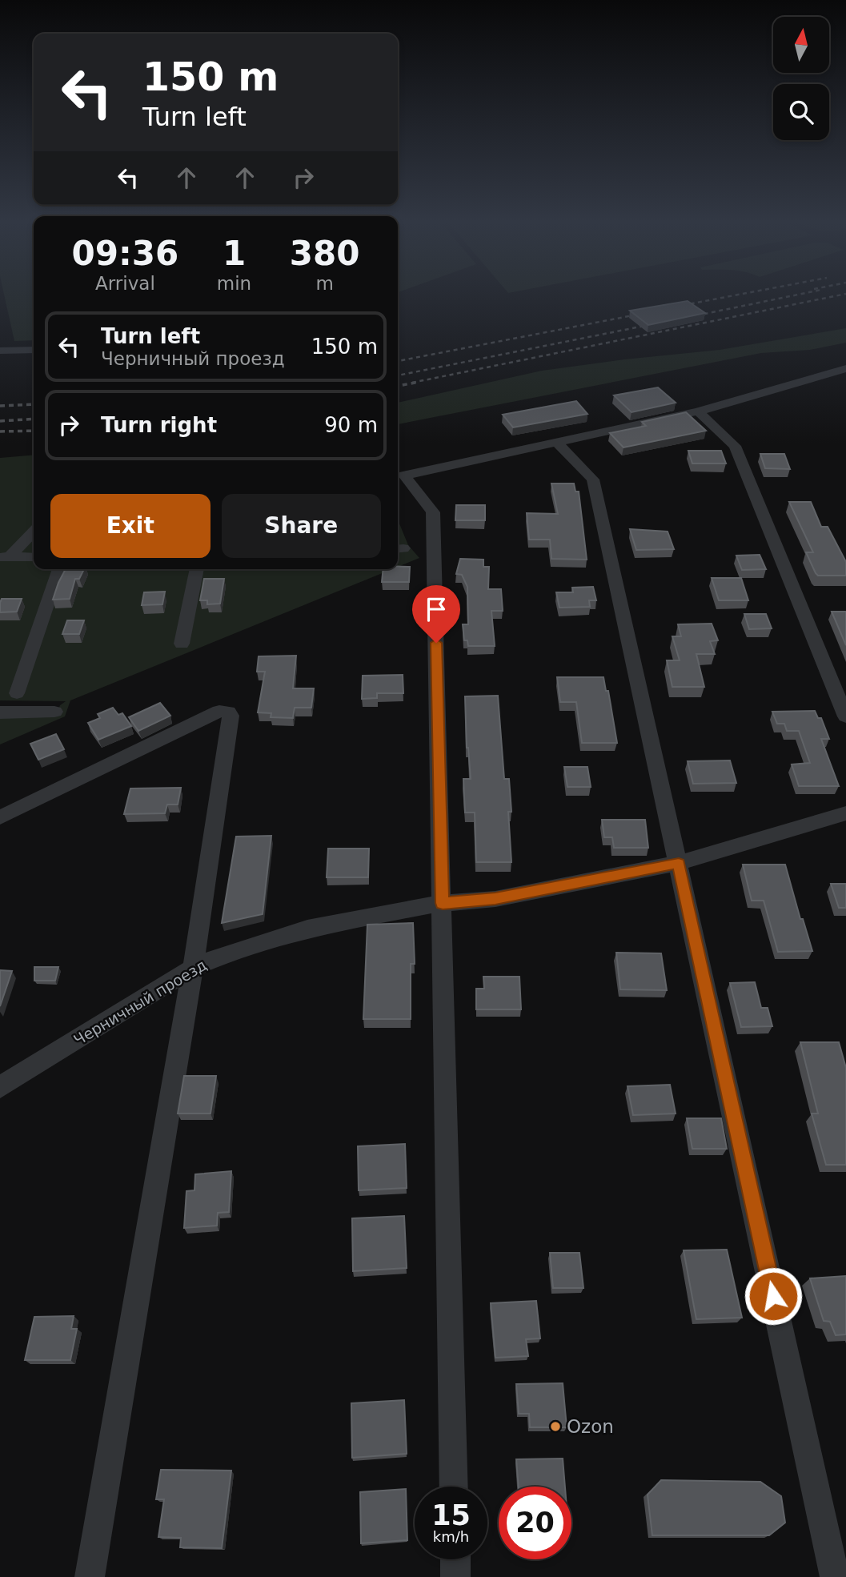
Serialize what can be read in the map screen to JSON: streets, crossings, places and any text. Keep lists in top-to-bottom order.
{
  "streets": {
    "street": ["Черничный проезд"]
  },
  "places": ["Ozon"],
  "north": "top",
  "page": {
    "turn": ["150 m", "Turn left"],
    "eta": [
      "09:36",
      "Arrival",
      "1",
      "min",
      "380",
      "m"
    ],
    "list": [
      {
        "name": "Turn left",
        "note": "Черничный проезд",
        "value": "150 m"
      },
      {
        "name": "Turn right",
        "value": "90 m"
      }
    ],
    "buttons": ["Exit", "Share"],
    "speed": "15 km/h",
    "limit": "20"
  }
}
